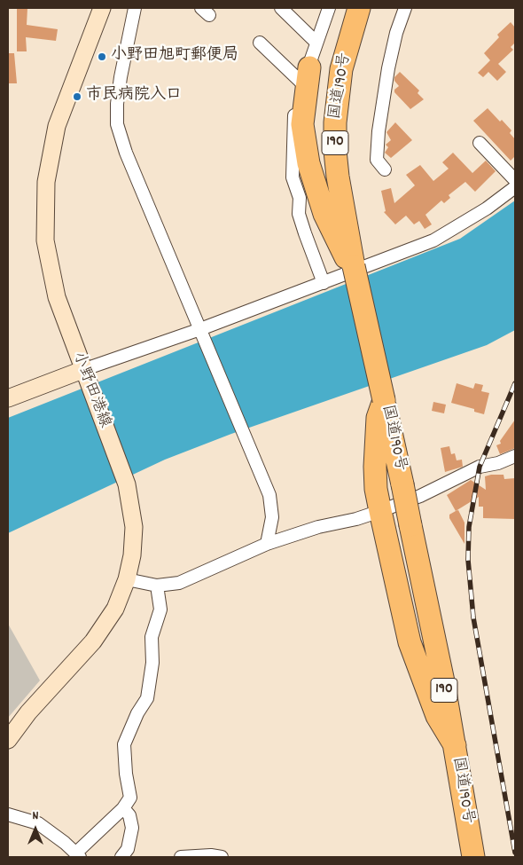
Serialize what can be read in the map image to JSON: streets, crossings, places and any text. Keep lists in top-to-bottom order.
{
  "streets": {
    "highway": ["国道190号", "190"],
    "main road": ["小野田港線"]
  },
  "places": ["小野田旭町郵便局", "市民病院入口"],
  "north": "top"
}
